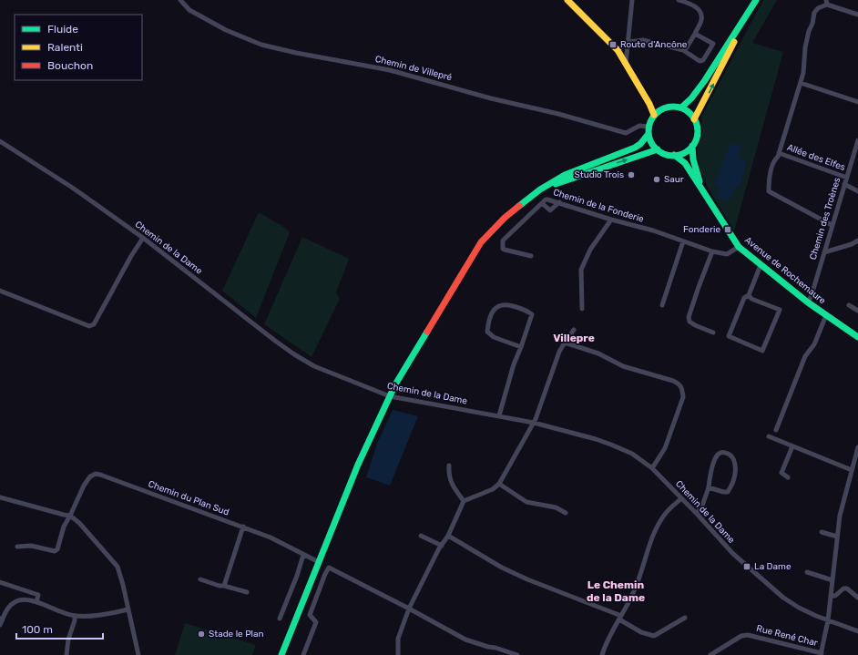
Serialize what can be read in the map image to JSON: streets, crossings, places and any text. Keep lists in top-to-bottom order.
{
  "streets": {
    "main road": ["Avenue de Rochemaure"],
    "street": [
      "Chemin de Villepré",
      "Allée des Elfes",
      "Chemin de la Fonderie",
      "Chemin des Troènes",
      "Chemin de la Dame",
      "Chemin du Plan Sud",
      "Rue René Char"
    ]
  },
  "crossings": [
    ["Chemin de Villepré", "Avenue de Rochemaure"],
    ["Allée des Elfes", "Chemin des Troènes"],
    ["Chemin de la Fonderie", "Avenue de Rochemaure"],
    ["Chemin des Troènes", "Avenue de Rochemaure"]
  ],
  "districts": ["Villepre", "Le Chemin de la Dame"],
  "places": {
    "transit": ["Route d'Ancône", "Fonderie", "La Dame"],
    "other": ["Studio Trois", "Saur", "Stade le Plan"]
  },
  "legend": ["Fluide", "Ralenti", "Bouchon"],
  "scale_bar": "100 m"
}
